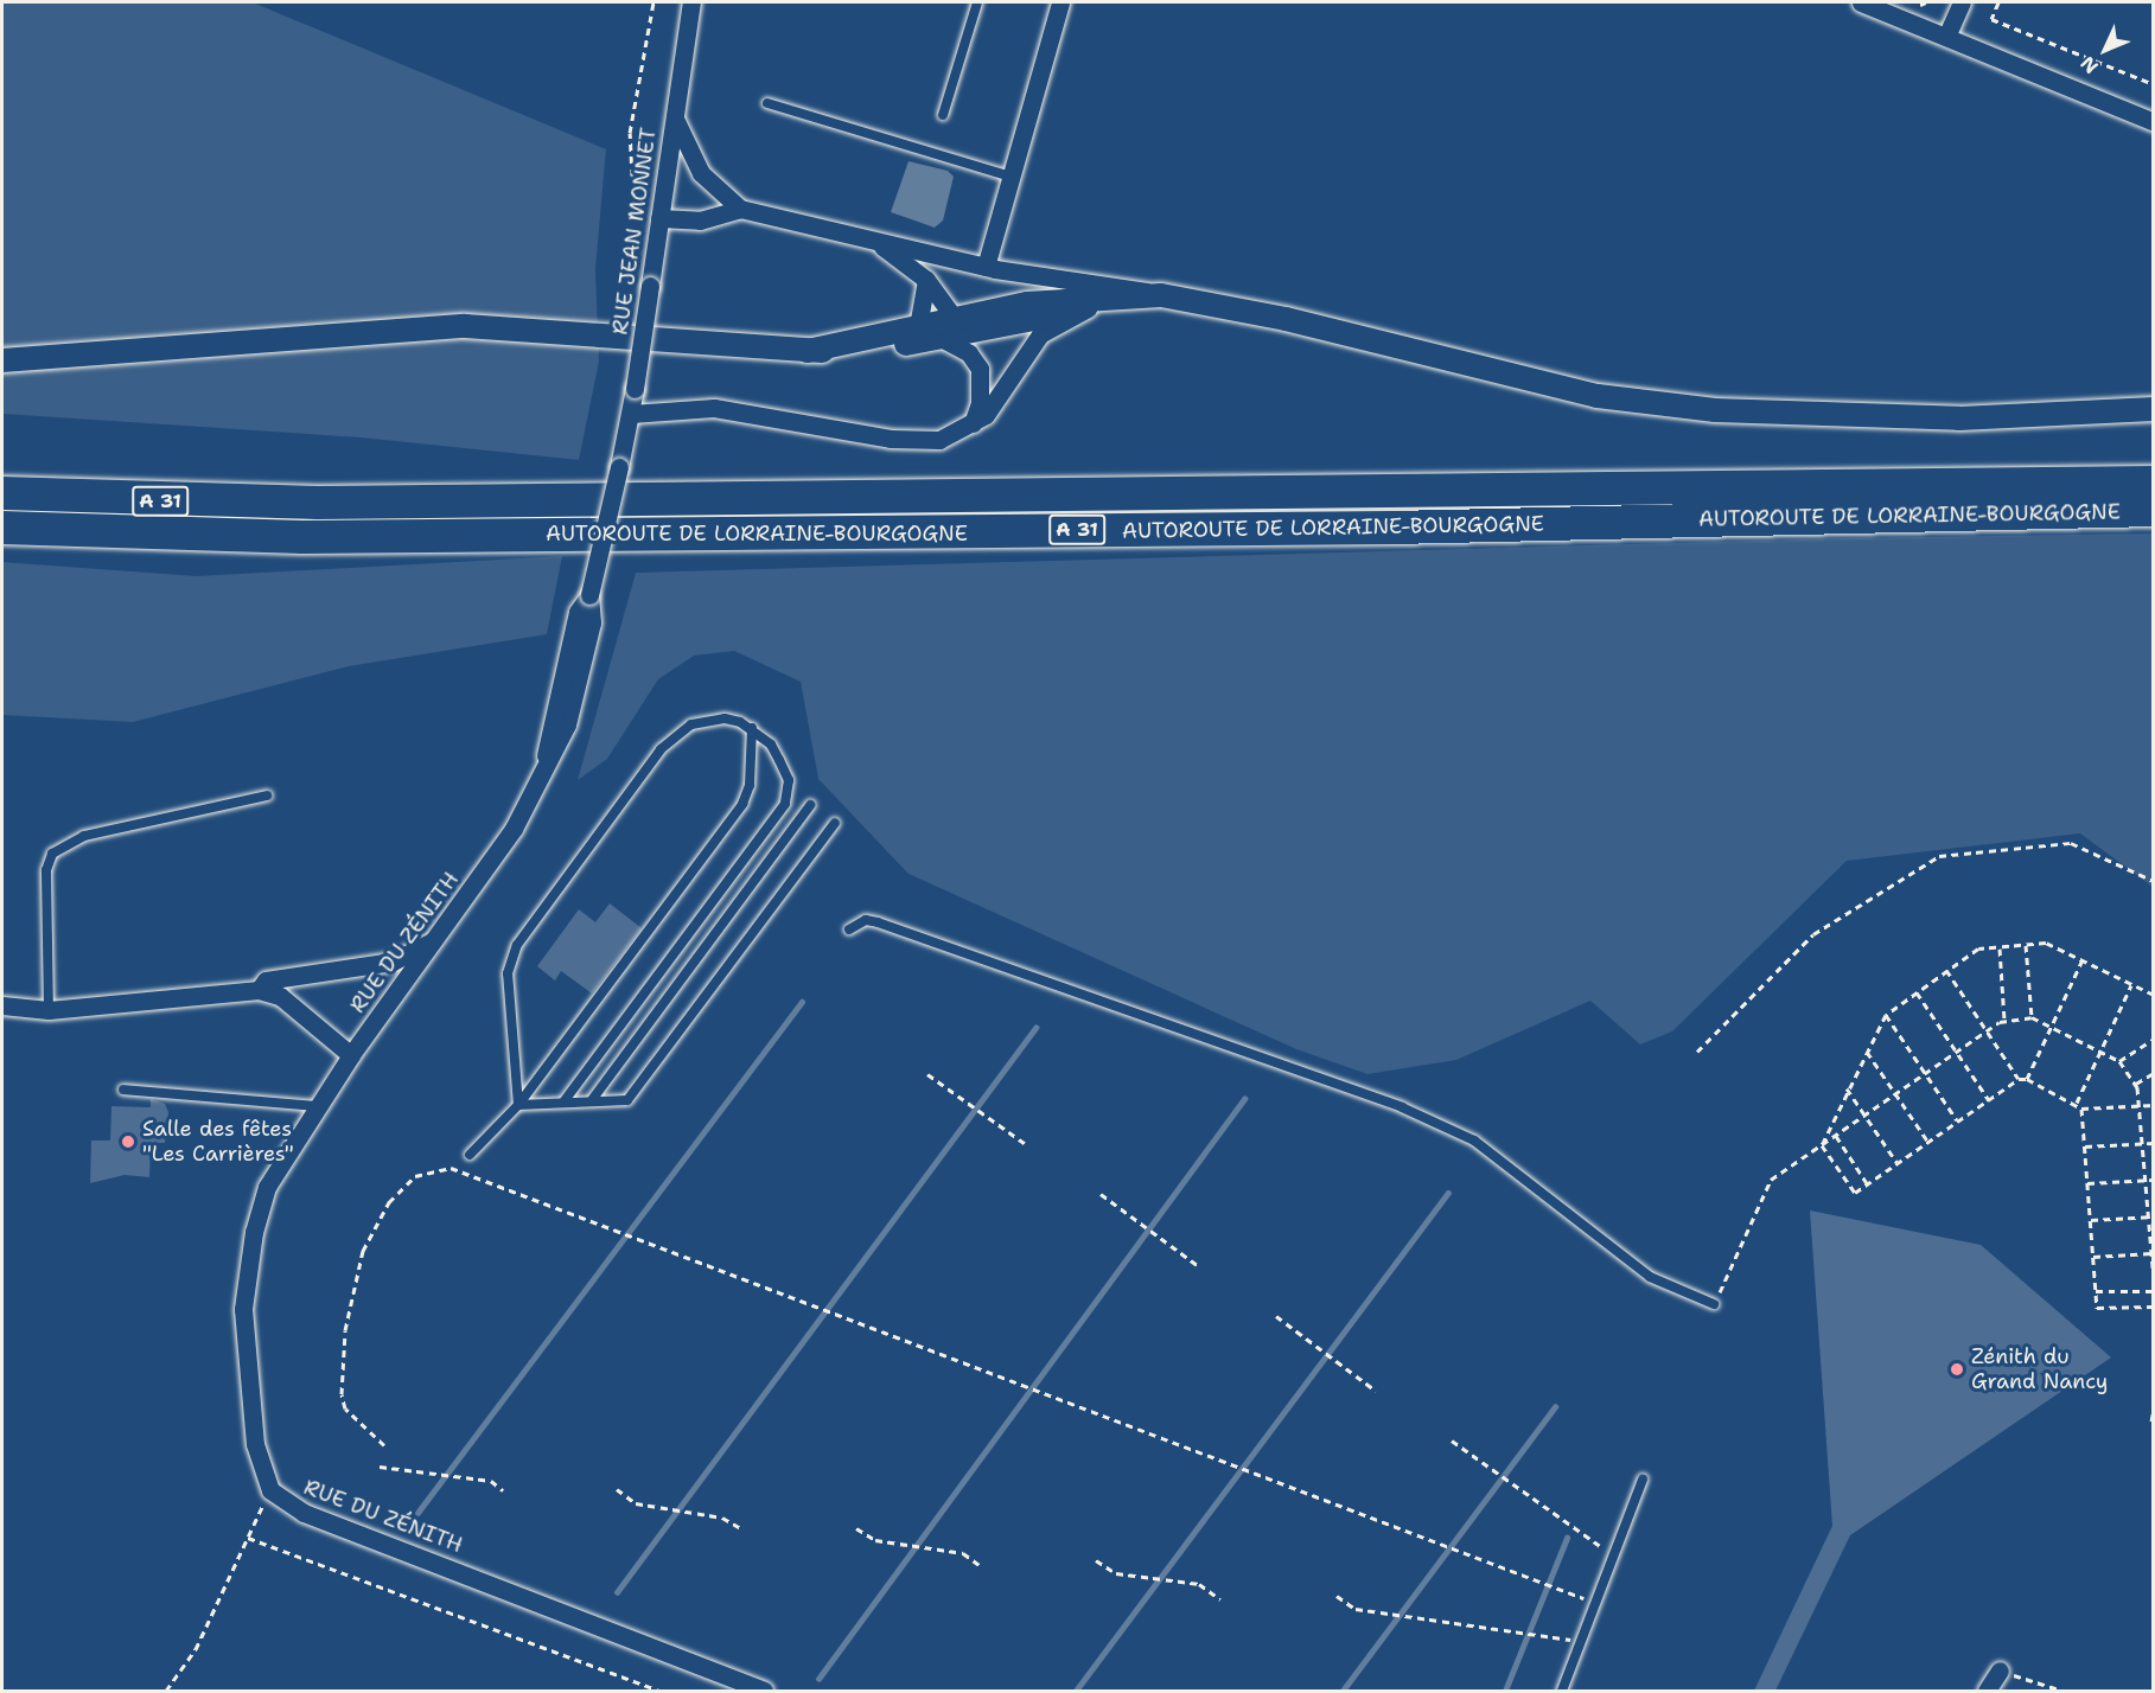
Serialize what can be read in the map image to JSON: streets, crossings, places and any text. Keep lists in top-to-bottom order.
{
  "streets": {
    "highway": ["A 31", "AUTOROUTE DE LORRAINE-BOURGOGNE"],
    "street": ["RUE JEAN MONNET", "RUE DU ZÉNITH"]
  },
  "crossings": [
    ["RUE JEAN MONNET", "RUE DU ZÉNITH"]
  ],
  "places": ["Salle des fêtes \"Les Carrières\"", "Zénith du Grand Nancy"],
  "north": "bottom left"
}
